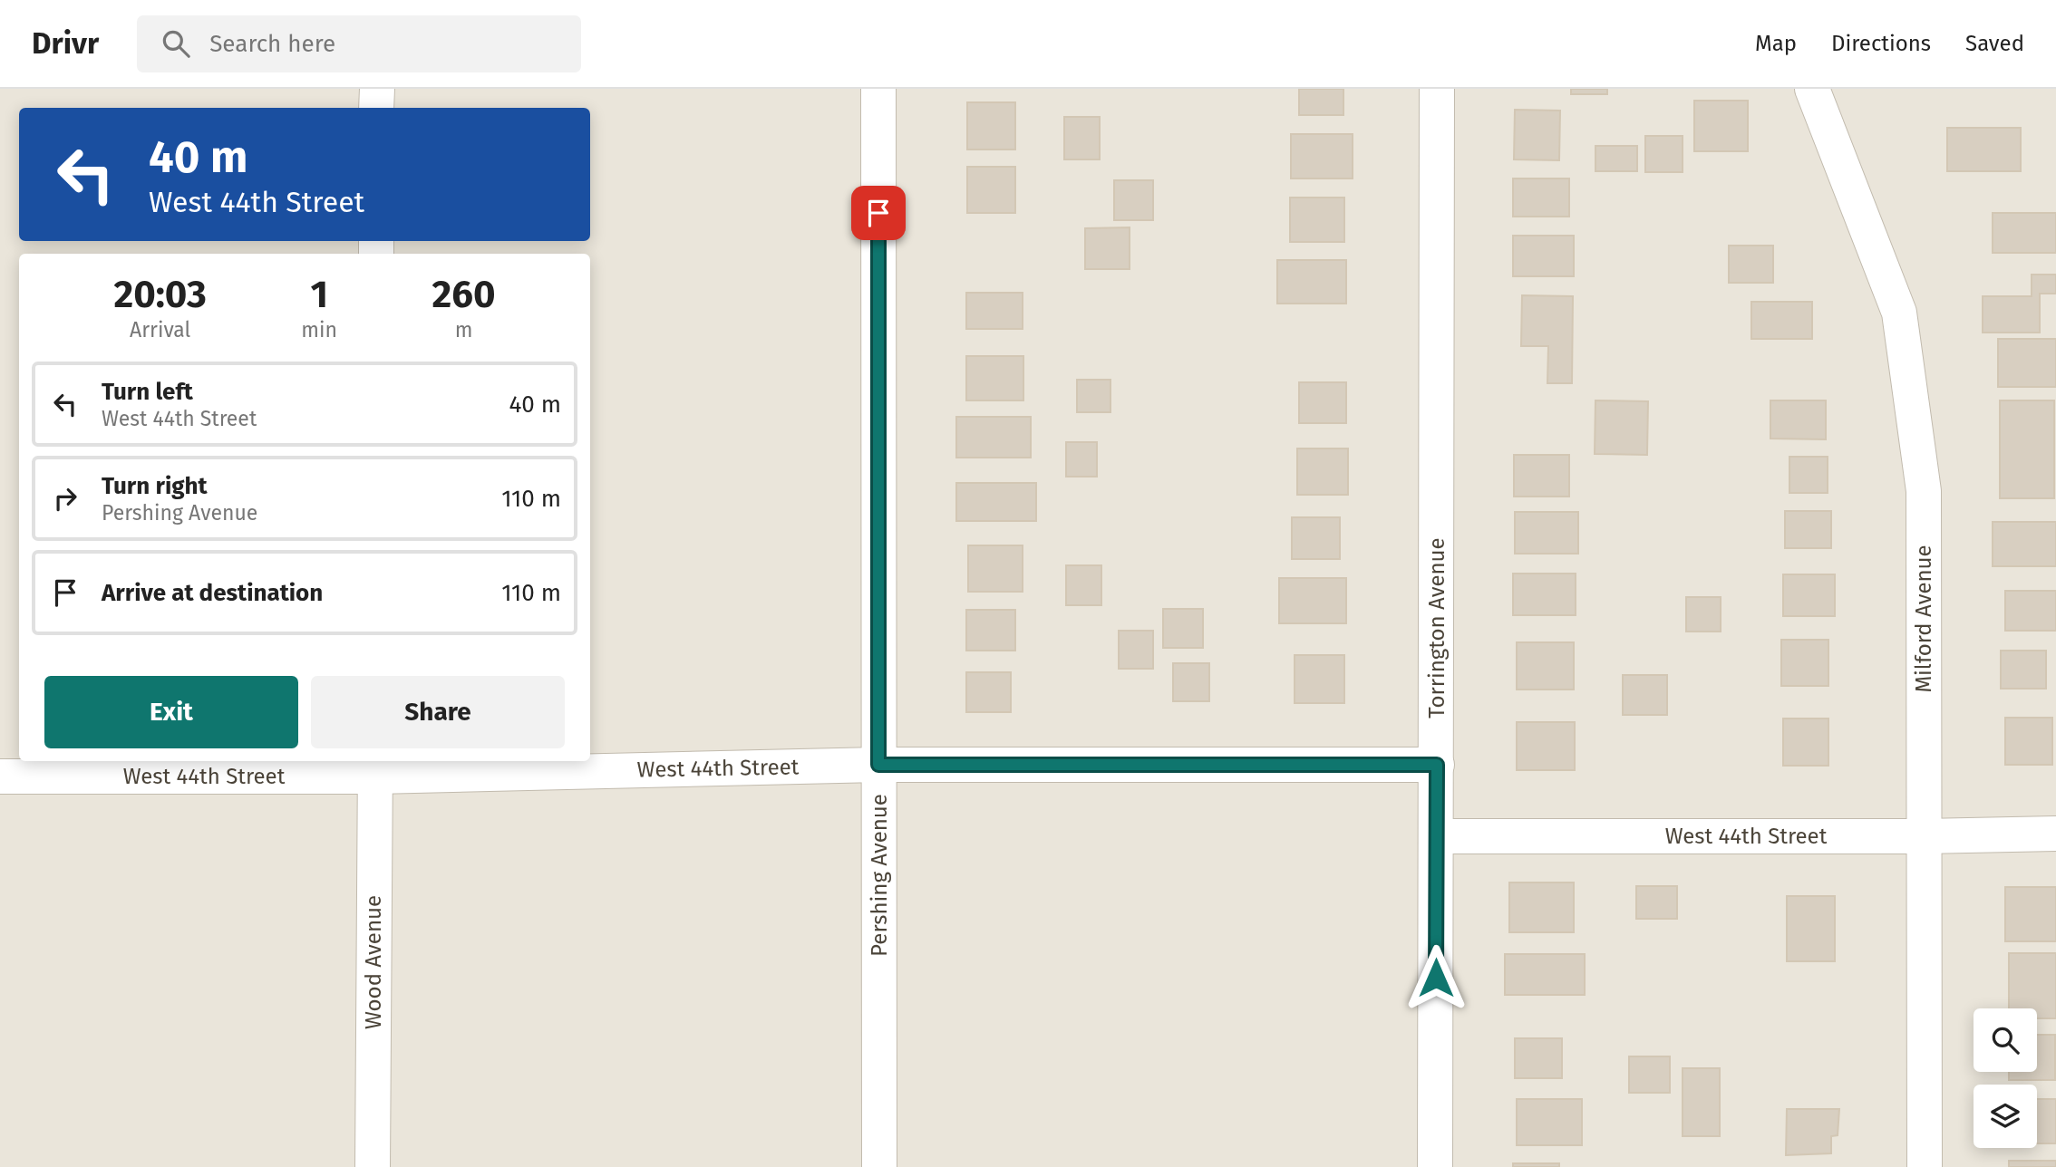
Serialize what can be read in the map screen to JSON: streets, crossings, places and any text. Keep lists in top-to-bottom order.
{
  "streets": {
    "street": [
      "Milford Avenue",
      "Torrington Avenue",
      "West 44th Street",
      "Pershing Avenue",
      "Wood Avenue"
    ]
  },
  "crossings": [
    ["Milford Avenue", "West 44th Street"],
    ["Torrington Avenue", "West 44th Street"],
    ["West 44th Street", "Pershing Avenue"],
    ["West 44th Street", "Wood Avenue"]
  ],
  "page": {
    "header": "Drivr",
    "search": "Search here",
    "nav": ["Map", "Directions", "Saved"],
    "turn": ["40 m", "West 44th Street"],
    "eta": [
      "20:03",
      "Arrival",
      "1",
      "min",
      "260",
      "m"
    ],
    "list": [
      {
        "name": "Turn left",
        "note": "West 44th Street",
        "value": "40 m"
      },
      {
        "name": "Turn right",
        "note": "Pershing Avenue",
        "value": "110 m"
      },
      {
        "name": "Arrive at destination",
        "value": "110 m"
      }
    ],
    "buttons": ["Exit", "Share"]
  }
}
